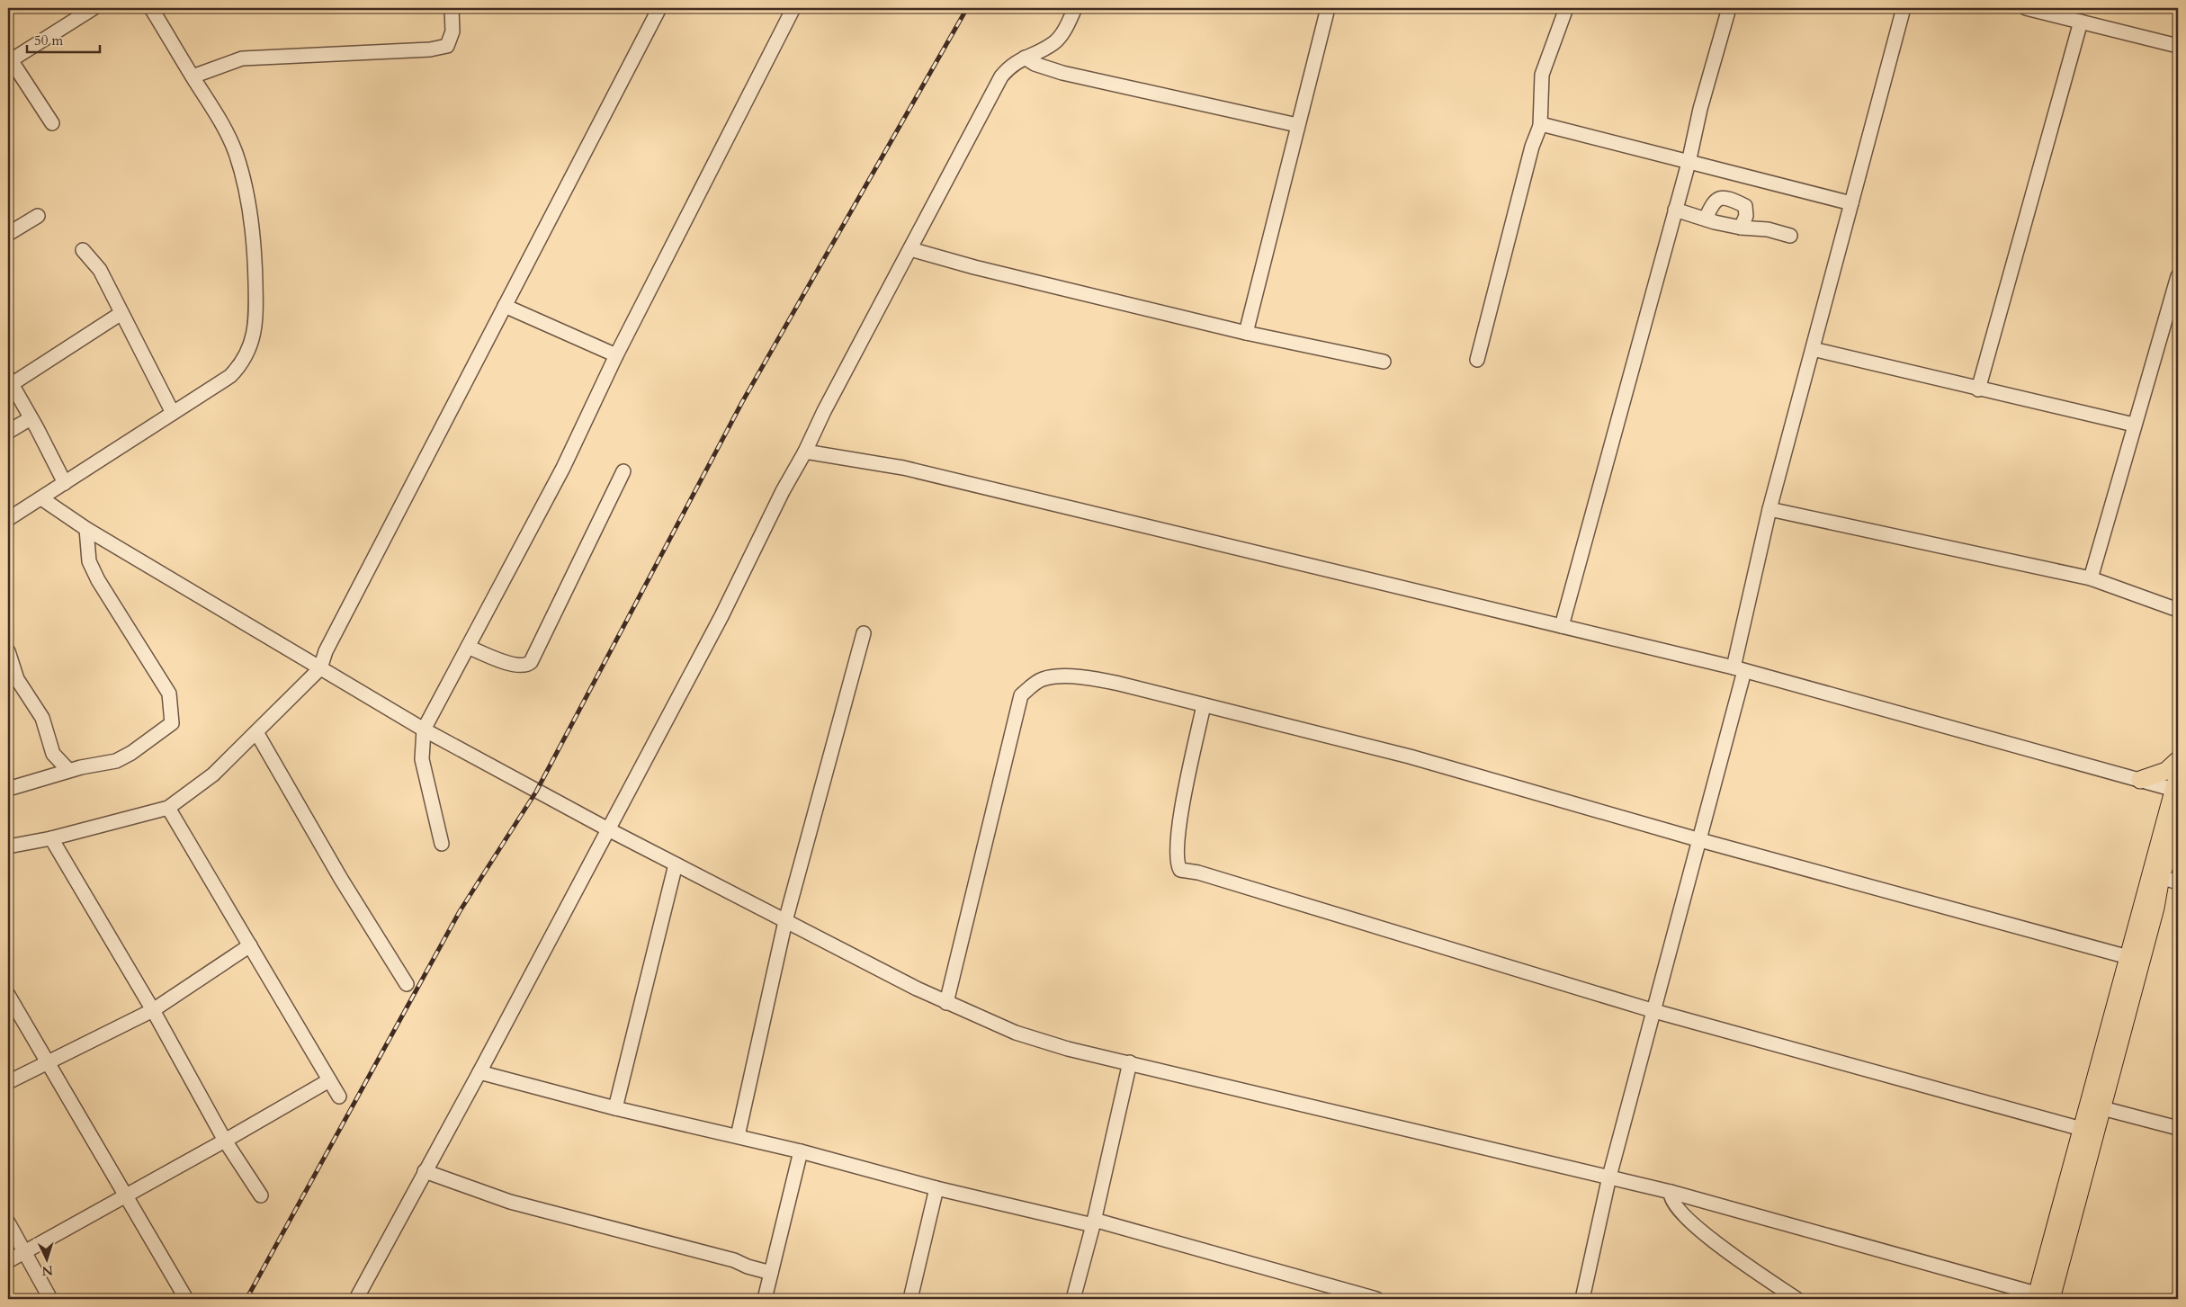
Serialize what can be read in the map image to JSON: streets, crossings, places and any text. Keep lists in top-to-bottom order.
{
  "scale_bar": "50 m",
  "north": "bottom"
}
